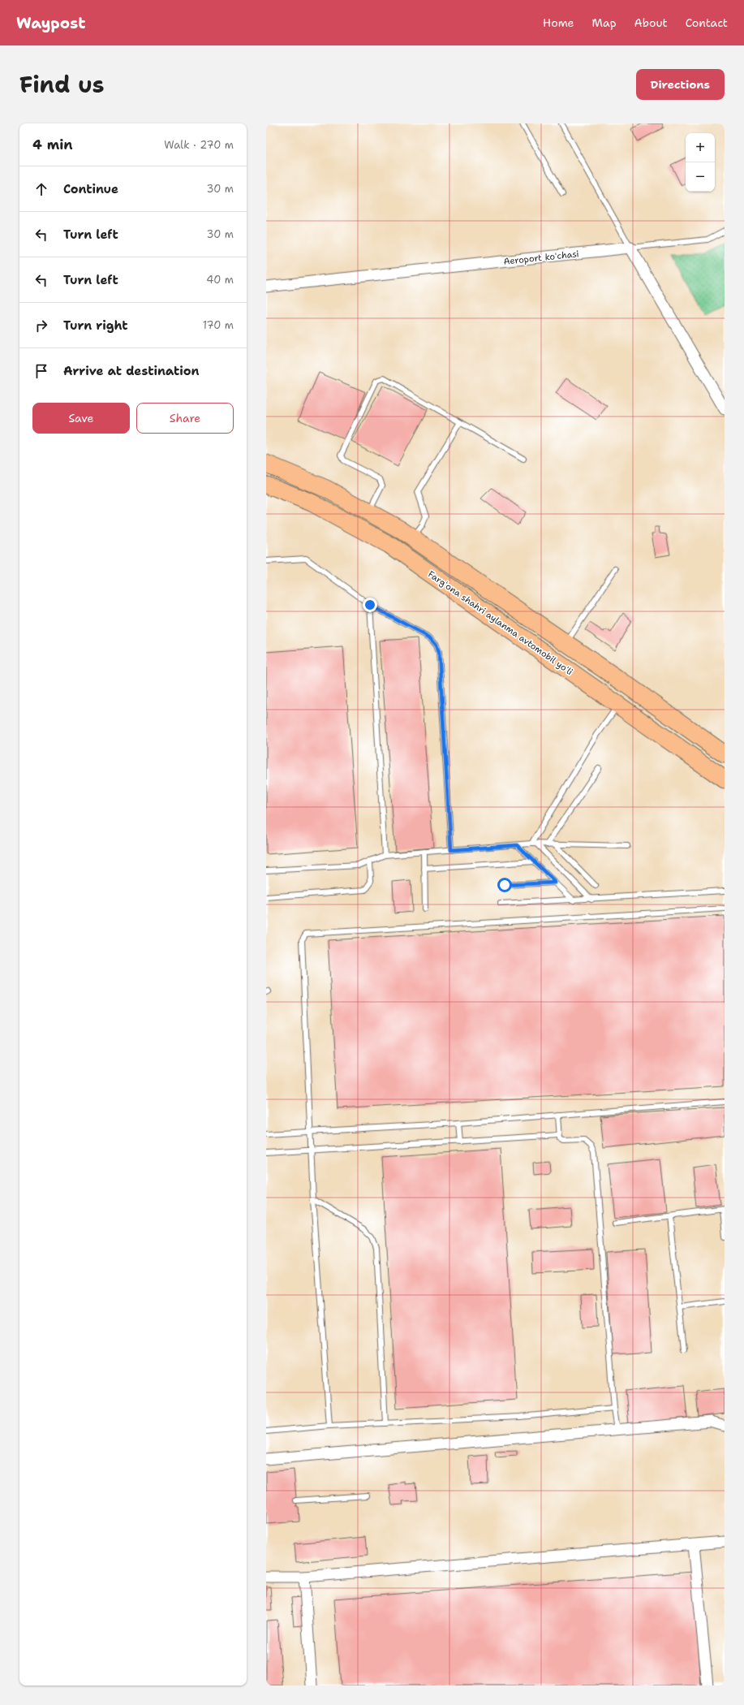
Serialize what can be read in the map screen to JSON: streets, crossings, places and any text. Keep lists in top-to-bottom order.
{
  "streets": {
    "highway": ["Fargʻona shahri aylanma avtomobil yoʻli"],
    "street": ["Aeroport koʻchasi"]
  },
  "page": {
    "header": "Waypost",
    "nav": [
      "Home",
      "Map",
      "About",
      "Contact"
    ],
    "title": "Find us",
    "buttons": [
      "Directions",
      ["Save", "Share"]
    ],
    "heading": ["4 min", "Walk · 270 m"],
    "map_buttons": ["+", "−"],
    "list": [
      ["Continue", "30 m"],
      ["Turn left", "30 m"],
      ["Turn left", "40 m"],
      ["Turn right", "170 m"],
      "Arrive at destination"
    ]
  }
}
